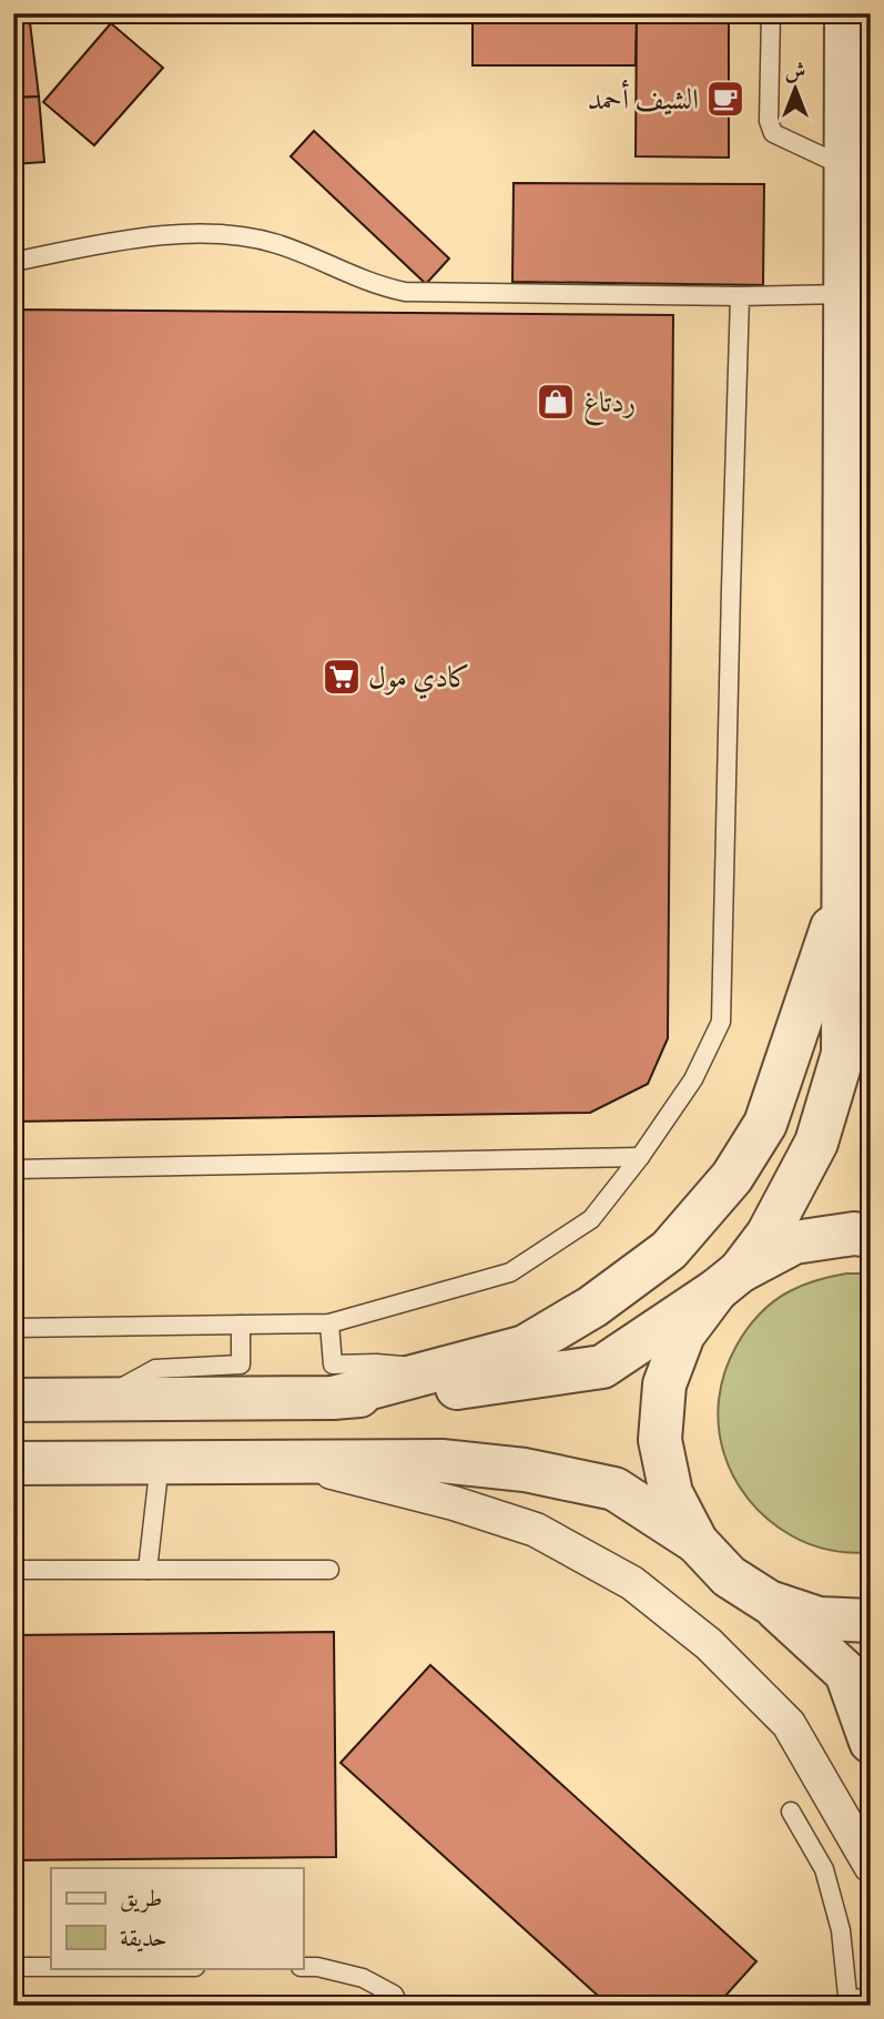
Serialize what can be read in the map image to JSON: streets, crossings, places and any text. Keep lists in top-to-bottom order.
{
  "places": {
    "cafe": ["الشيف أحمد"],
    "shop": ["ردتاغ"],
    "supermarket": ["كادي مول"]
  },
  "legend": ["طريق", "حديقة"],
  "north": "top"
}
